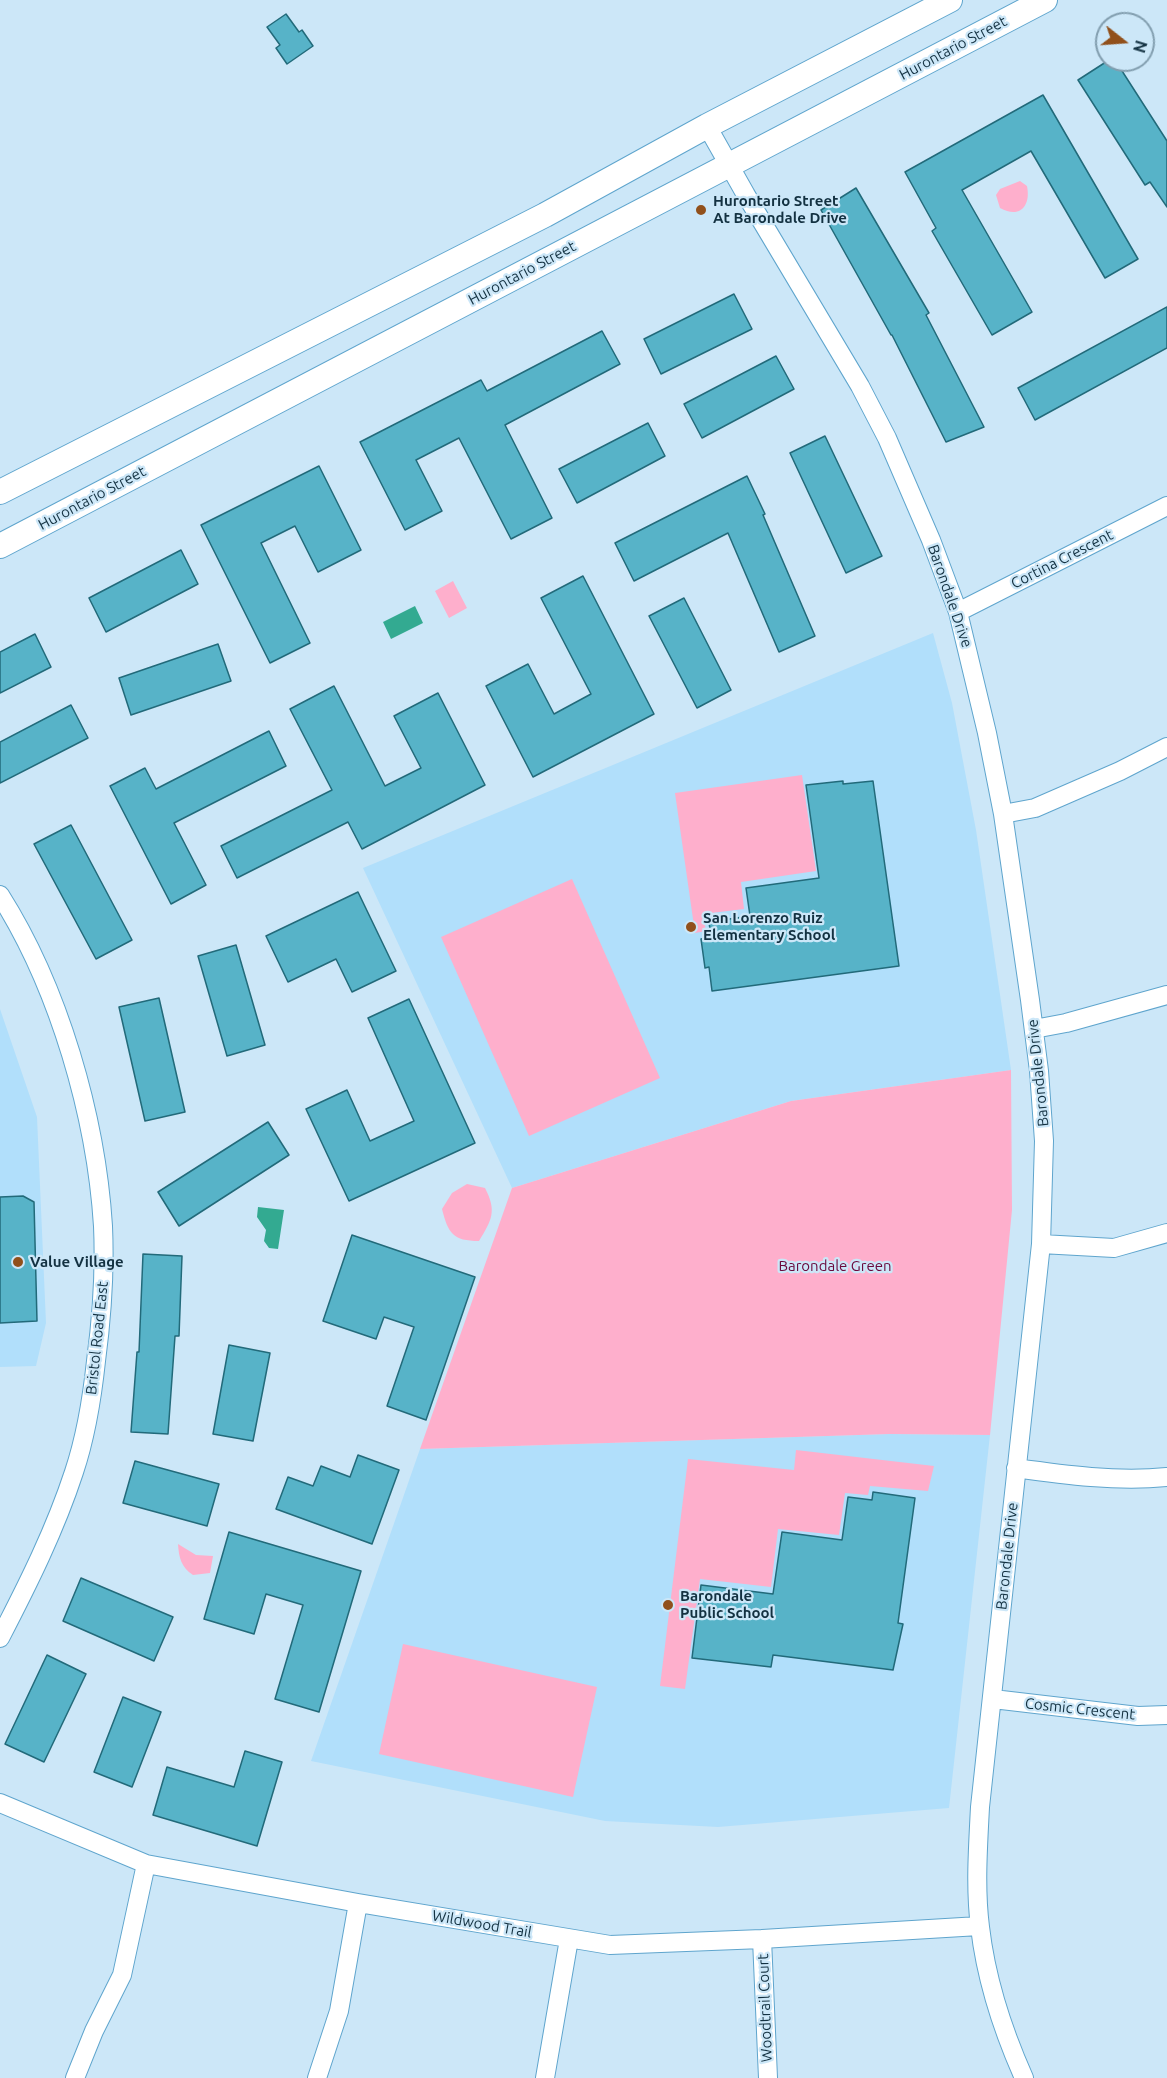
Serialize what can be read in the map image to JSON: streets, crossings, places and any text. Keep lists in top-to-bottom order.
{
  "streets": {
    "main road": ["Hurontario Street"],
    "street": [
      "Cortina Crescent",
      "Barondale Drive",
      "Bristol Road East",
      "Cosmic Crescent",
      "Wildwood Trail",
      "Woodtrail Court"
    ]
  },
  "crossings": [
    ["Hurontario Street", "Barondale Drive"],
    ["Cortina Crescent", "Barondale Drive"],
    ["Barondale Drive", "Cosmic Crescent"],
    ["Barondale Drive", "Wildwood Trail"],
    ["Wildwood Trail", "Woodtrail Court"]
  ],
  "parks": ["Barondale Green"],
  "places": [
    "Hurontario Street At Barondale Drive",
    "San Lorenzo Ruiz Elementary School",
    "Value Village",
    "Barondale Public School"
  ],
  "north": "right"
}
